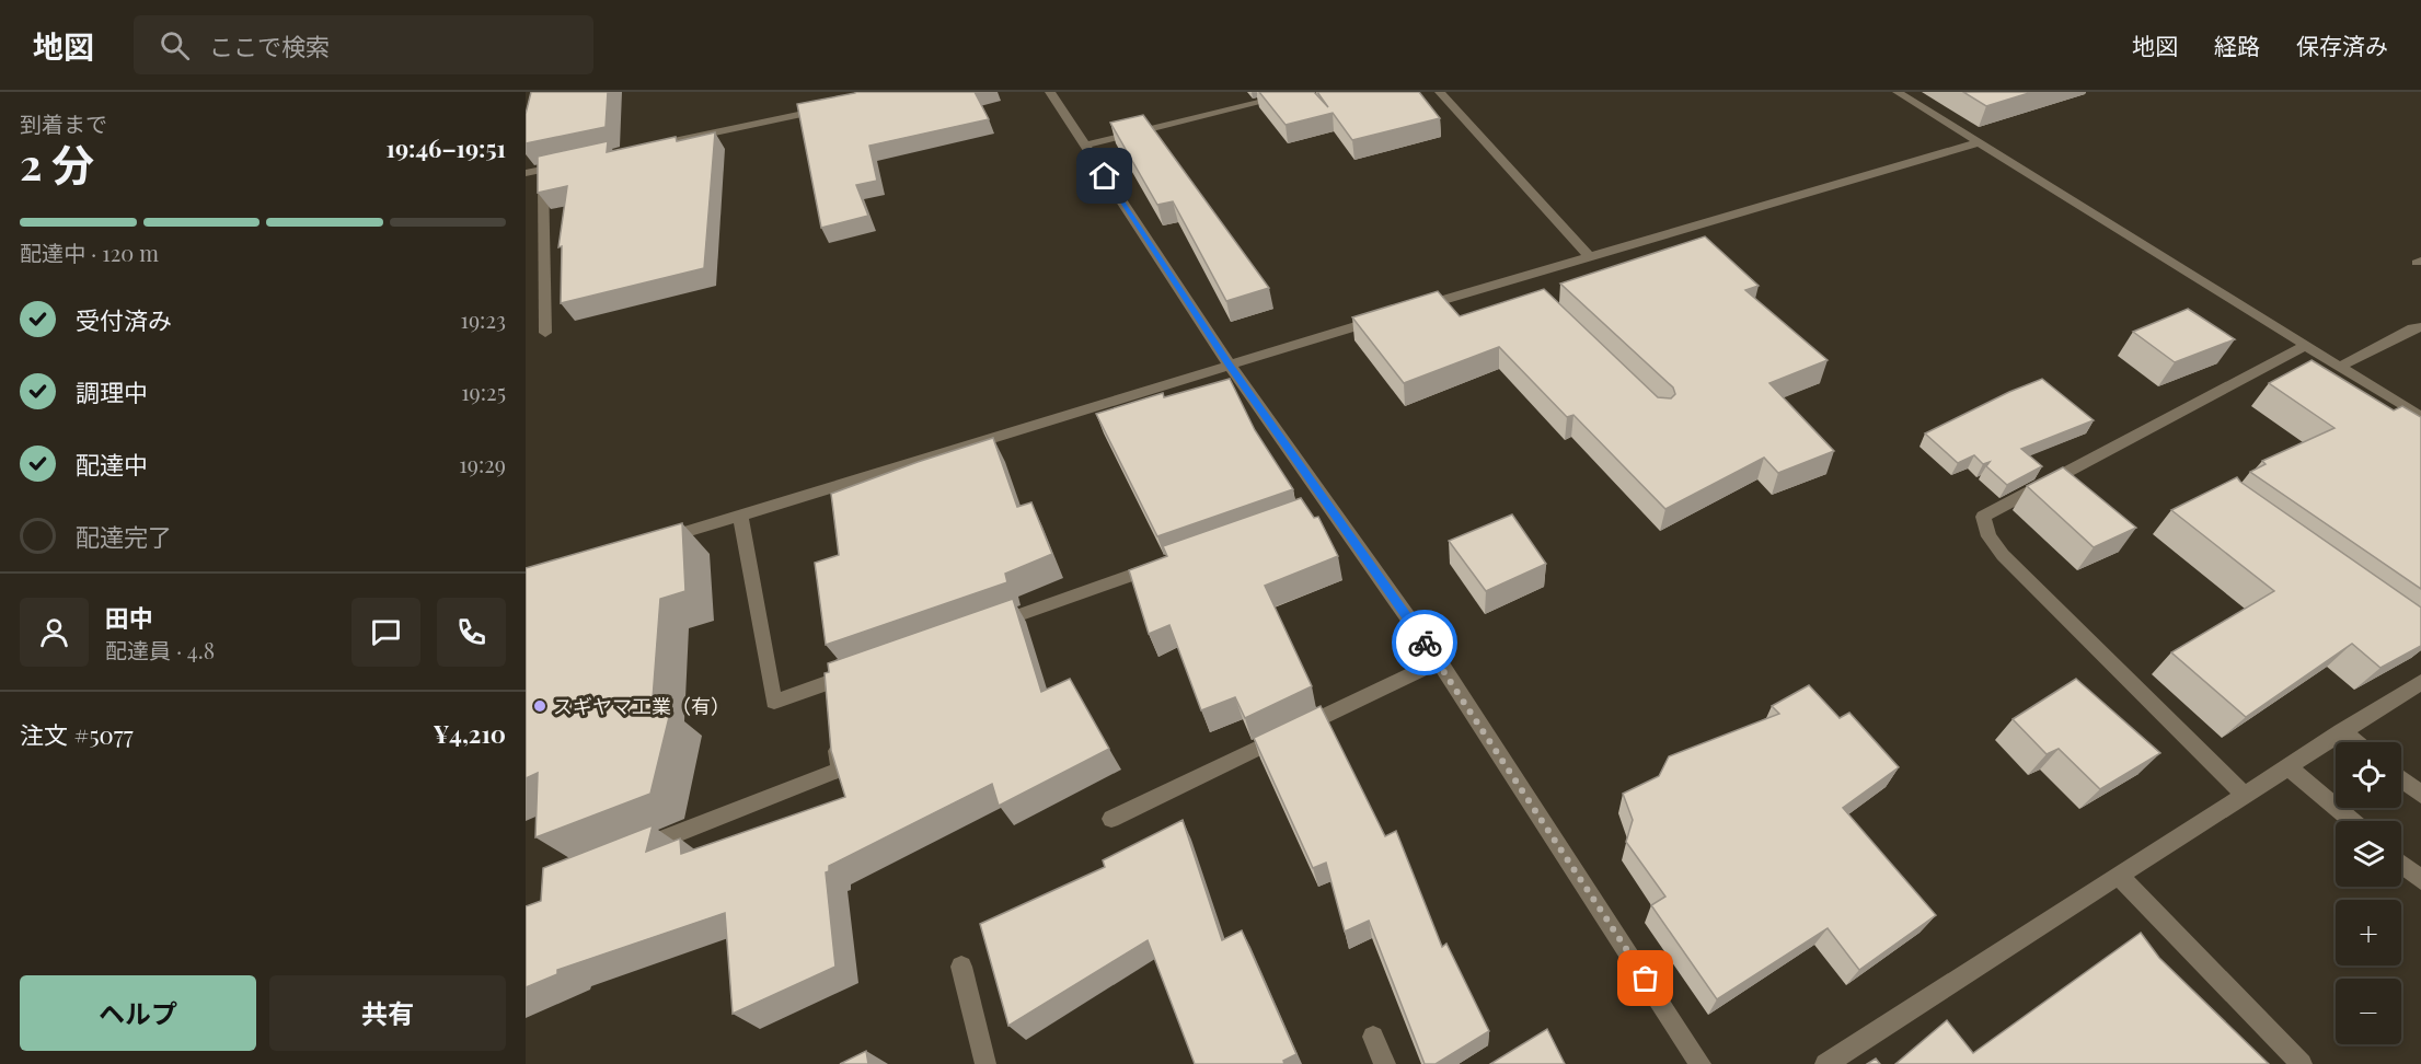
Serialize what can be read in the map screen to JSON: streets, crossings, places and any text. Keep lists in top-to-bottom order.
{
  "places": ["スギヤマ工業（有）"],
  "page": {
    "header": "地図",
    "search": "ここで検索",
    "nav": ["地図", "経路", "保存済み"],
    "heading": ["2 分", "到着まで", "19:46–19:51"],
    "panel": [
      "田中",
      "配達員 · 4.8",
      "注文 #5077",
      "¥4,210"
    ],
    "bar": "配達中 · 120 m",
    "list": [
      ["受付済み", "19:23"],
      ["調理中", "19:25"],
      ["配達中", "19:29"],
      "配達完了"
    ],
    "map_buttons": ["+", "−"],
    "buttons": ["ヘルプ", "共有"]
  }
}
